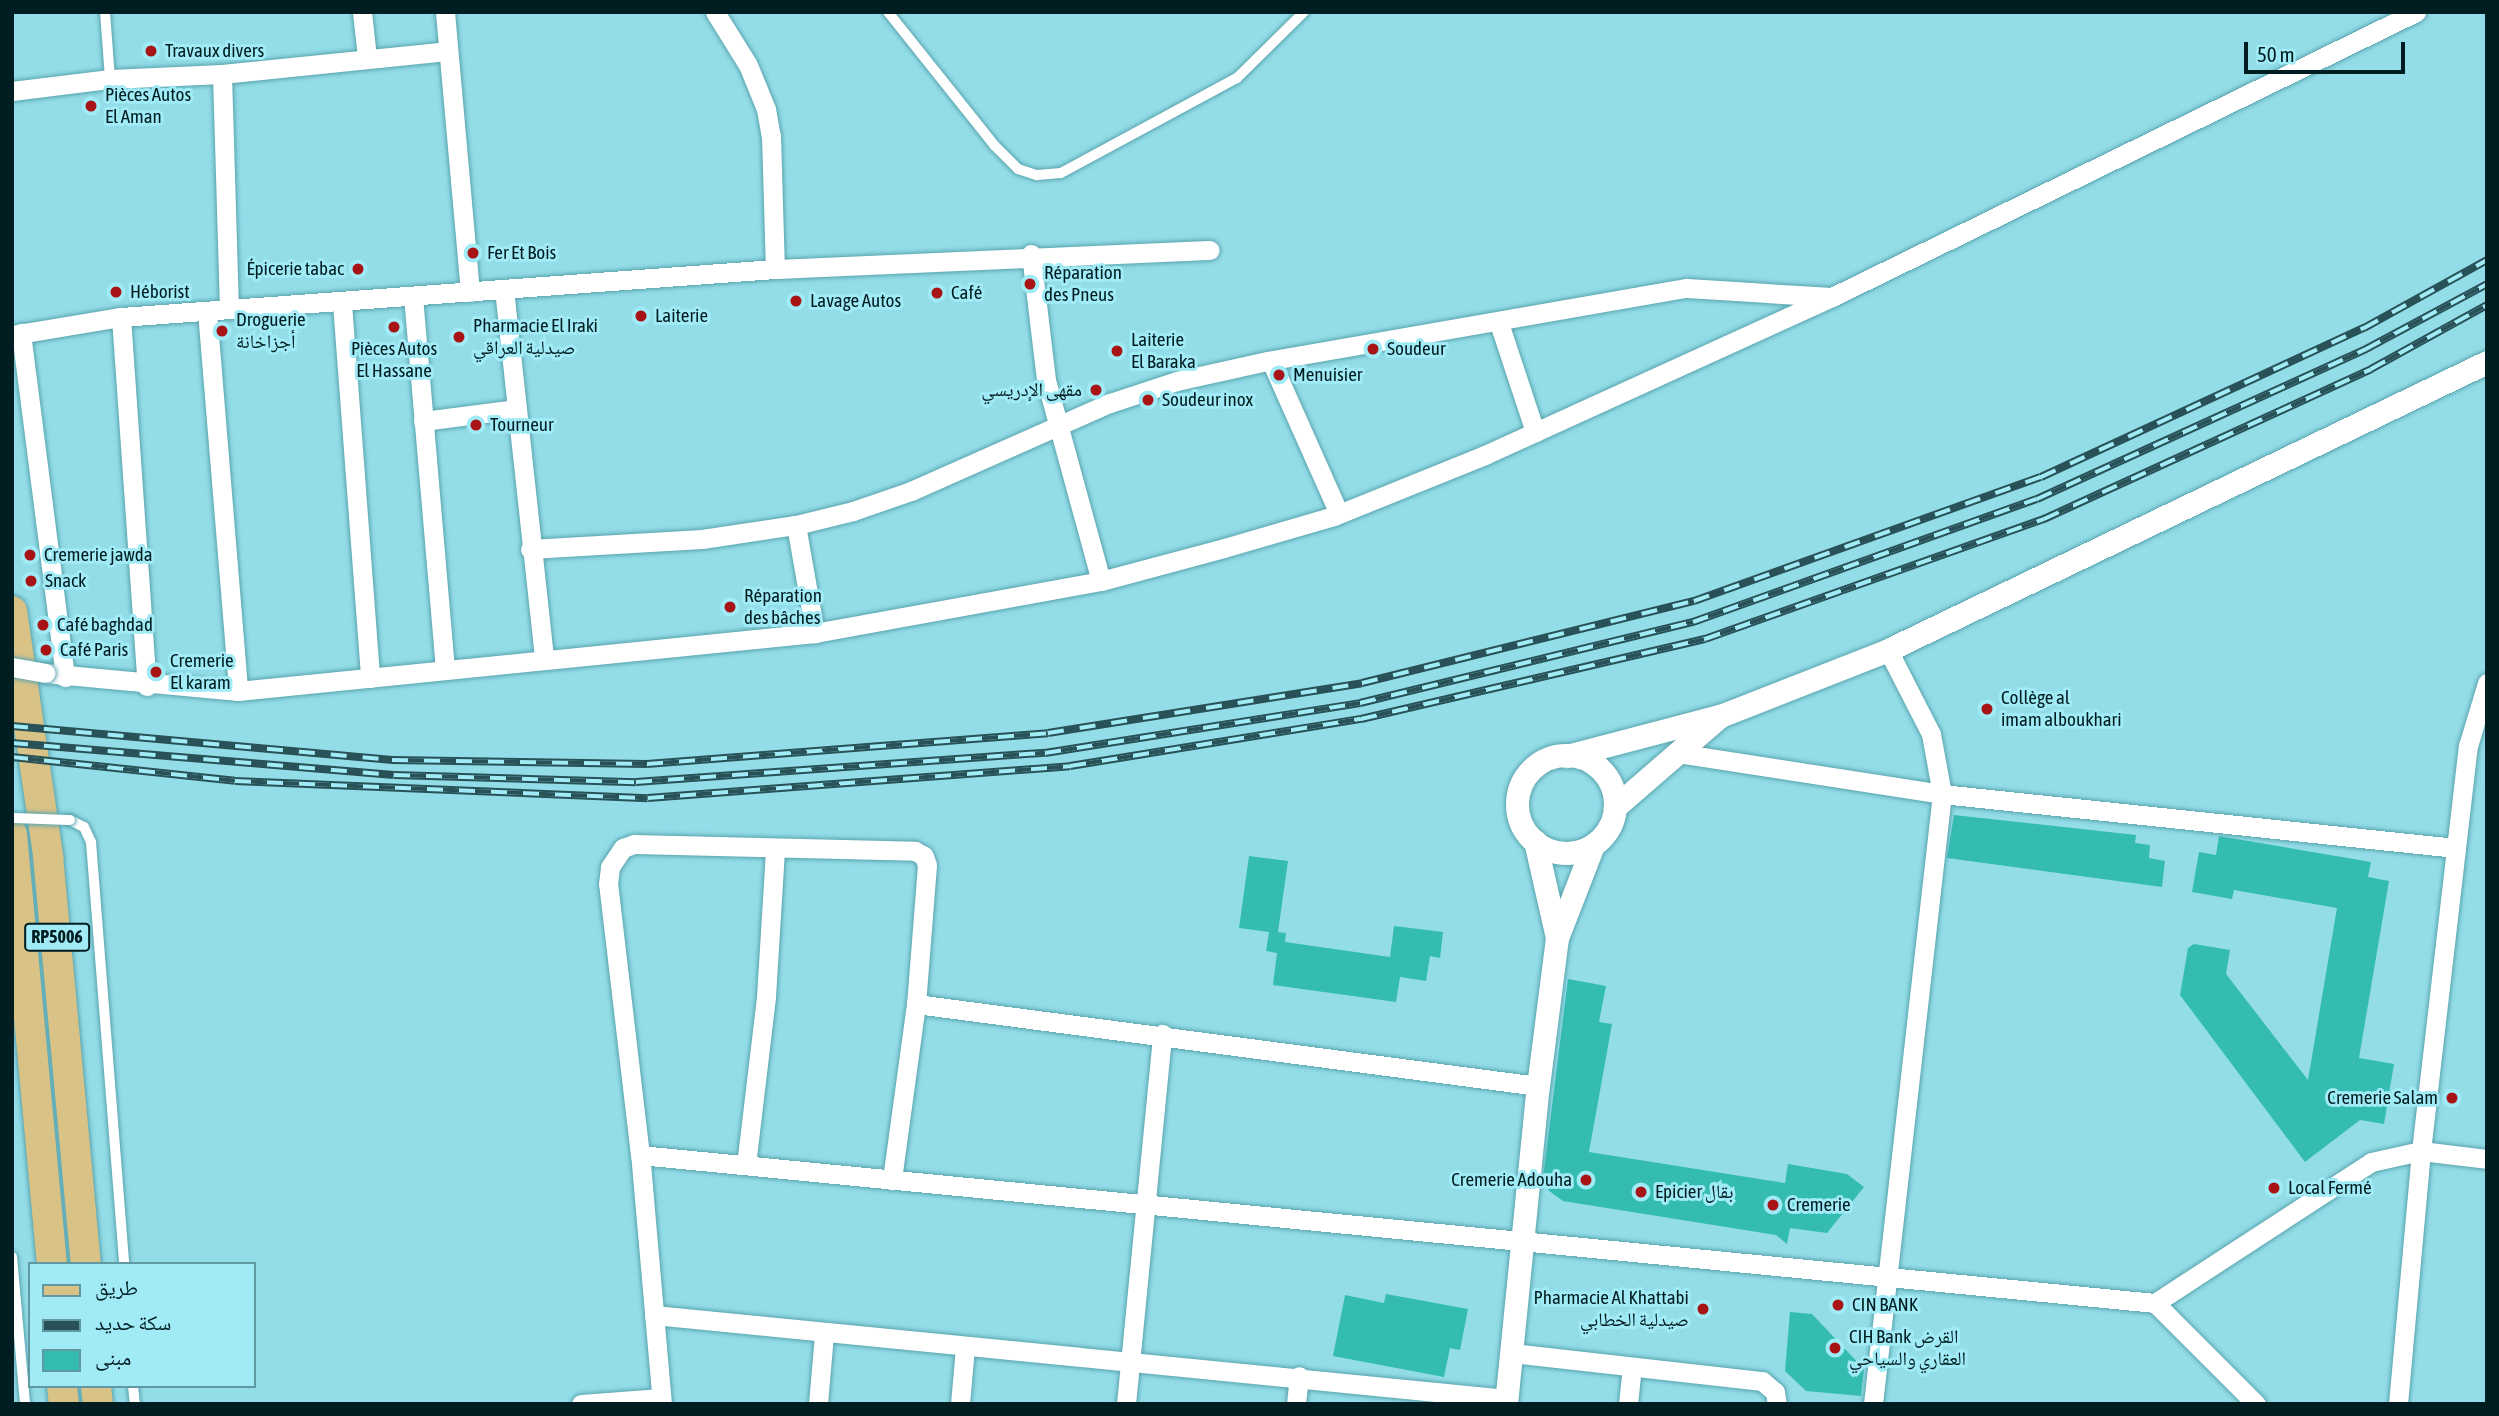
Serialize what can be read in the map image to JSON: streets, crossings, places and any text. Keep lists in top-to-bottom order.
{
  "streets": {
    "main road": ["RP5006"]
  },
  "places": [
    "Travaux divers",
    "Pièces Autos El Aman",
    "Fer Et Bois",
    "Épicerie tabac",
    "Réparation des Pneus",
    "Héborist",
    "Café",
    "Lavage Autos",
    "Laiterie",
    "Pièces Autos El Hassane",
    "Droguerie أجزاخانة",
    "Pharmacie El Iraki صيدلية العراقي",
    "Soudeur",
    "Laiterie El Baraka",
    "Menuisier",
    "مقهى الإدريسي",
    "Soudeur inox",
    "Tourneur",
    "Cremerie jawda",
    "Snack",
    "Réparation des bâches",
    "Café baghdad",
    "Café Paris",
    "Cremerie El karam",
    "Collège al imam alboukhari",
    "Cremerie Salam",
    "Cremerie Adouha",
    "Local Fermé",
    "Epicier بقال",
    "Cremerie",
    "CIN BANK",
    "Pharmacie Al Khattabi صيدلية الخطابي",
    "CIH Bank القرض العقاري والسياحي"
  ],
  "legend": ["طريق", "سكة حديد", "مبنى"],
  "scale_bar": "50 m"
}
